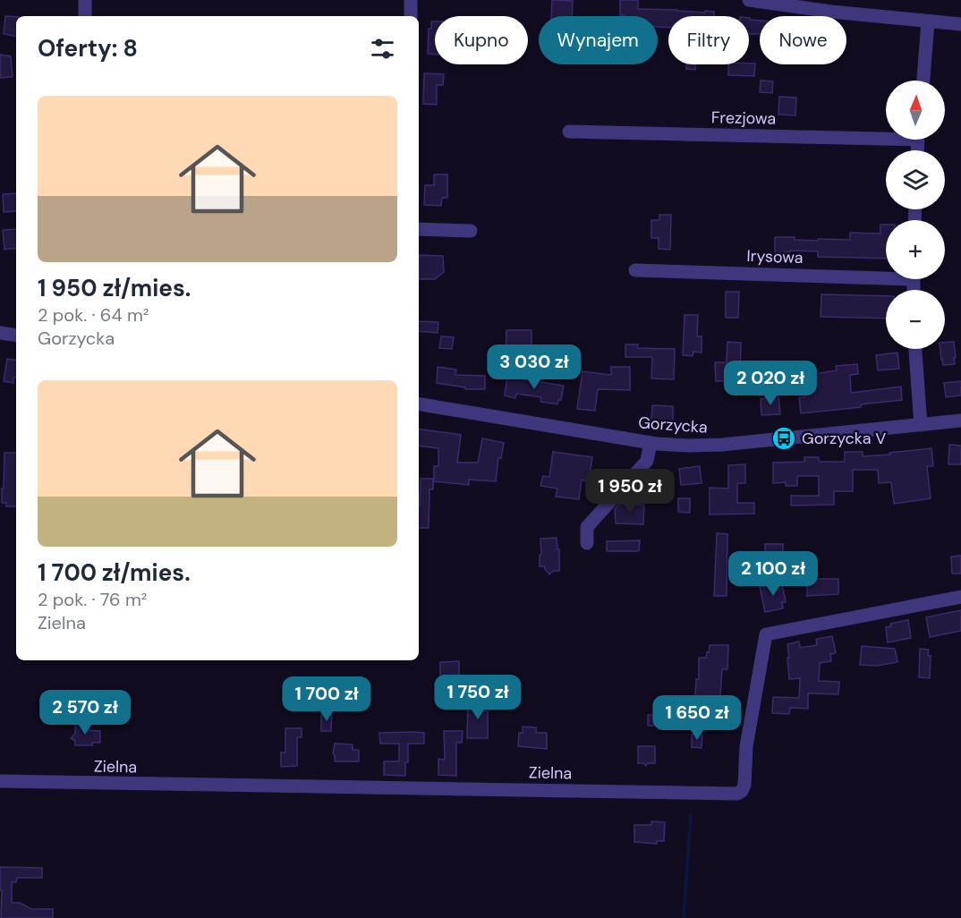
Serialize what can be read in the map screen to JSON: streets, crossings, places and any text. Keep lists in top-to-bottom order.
{
  "streets": {
    "street": [
      "Frezjowa",
      "Irysowa",
      "Gorzycka",
      "Zielna"
    ]
  },
  "places": {
    "bus stop": ["Gorzycka V"]
  },
  "north": "top",
  "page": {
    "chip": [
      "Kupno",
      "Wynajem",
      "Filtry",
      "Nowe"
    ],
    "heading": "Oferty: 8",
    "map_buttons": ["+", "−"],
    "list": [
      {
        "name": "1 950 zł/mies.",
        "note": "2 pok. · 64 m² · Gorzycka"
      },
      {
        "name": "1 700 zł/mies.",
        "note": "2 pok. · 76 m² · Zielna"
      }
    ],
    "price": [
      "3 030 zł",
      "2 020 zł",
      "1 950 zł",
      "2 100 zł",
      "1 750 zł",
      "1 700 zł",
      "2 570 zł",
      "1 650 zł"
    ]
  }
}
